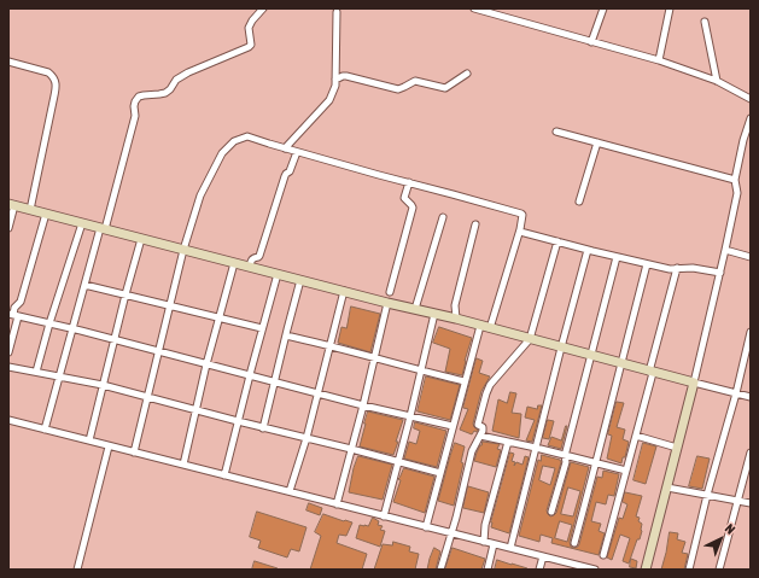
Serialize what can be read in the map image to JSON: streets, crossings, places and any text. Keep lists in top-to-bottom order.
{
  "north": "top right"
}
